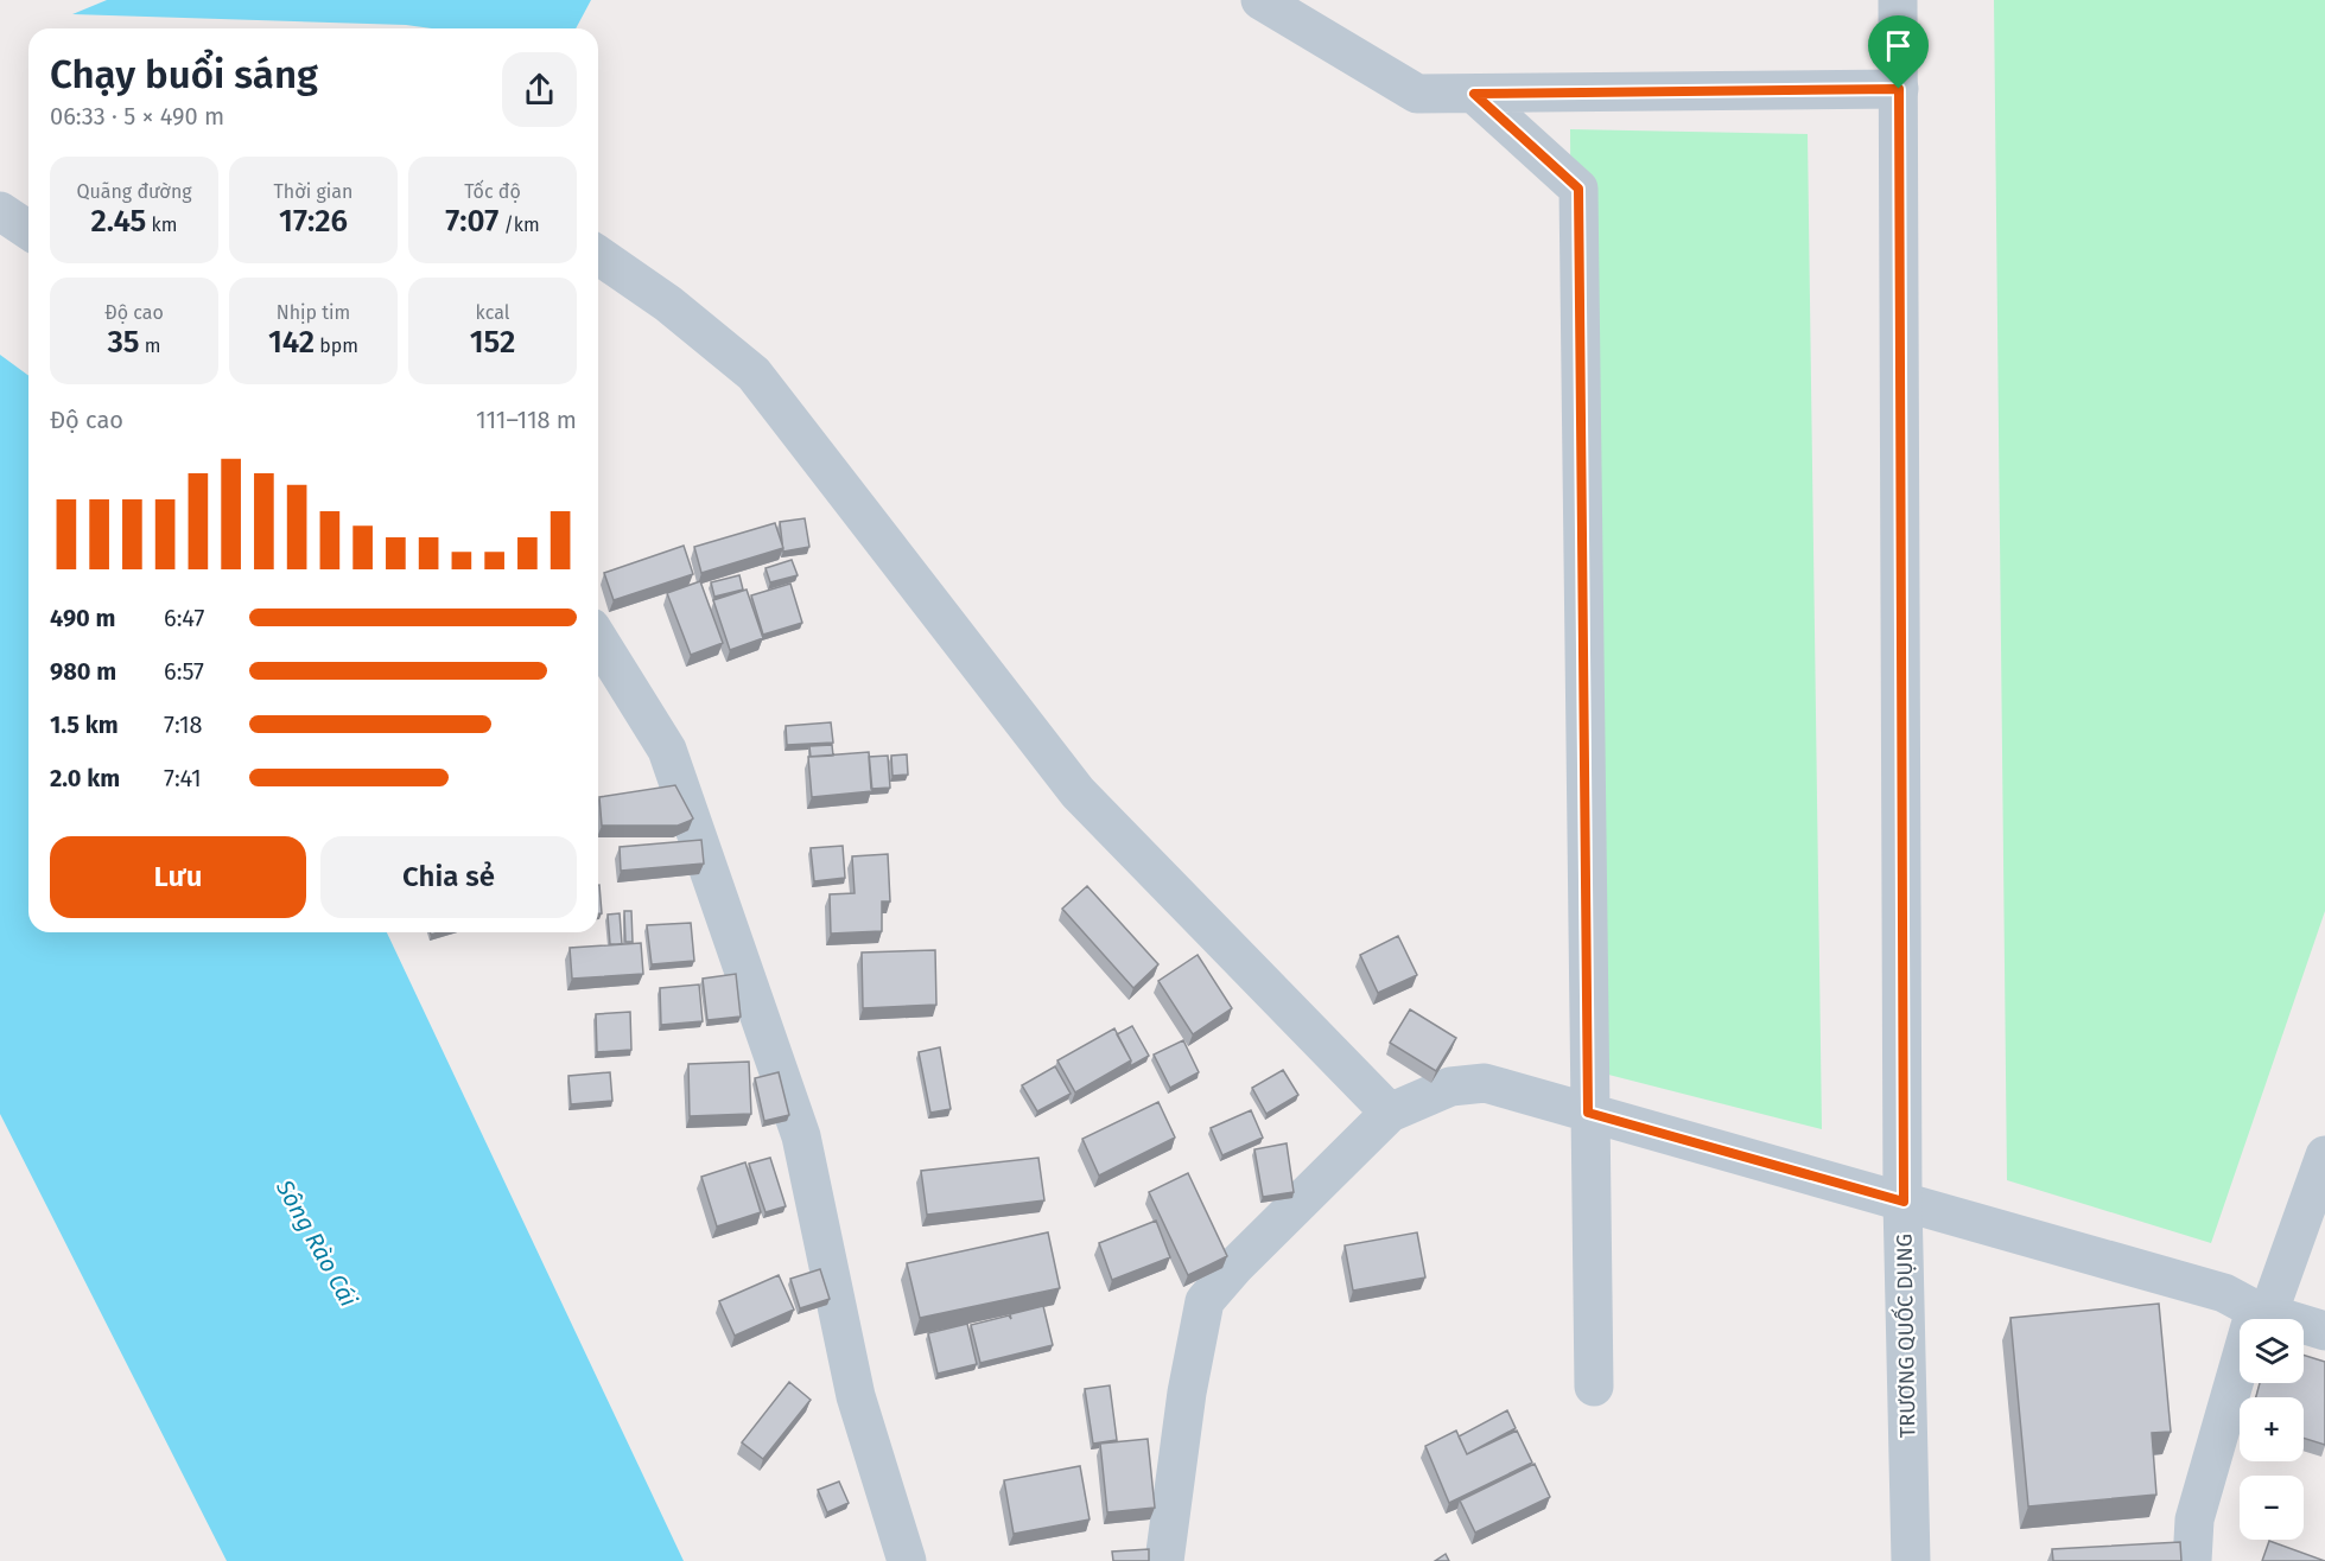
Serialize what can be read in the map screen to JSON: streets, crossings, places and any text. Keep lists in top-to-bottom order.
{
  "streets": {
    "street": ["TRƯƠNG QUỐC DỤNG"]
  },
  "water": ["Sông Rào Cái"],
  "page": {
    "heading": ["Chạy buổi sáng", "06:33 · 5 × 490 m"],
    "stats": [
      ["Quãng đường", "2.45 km"],
      ["Thời gian", "17:26"],
      ["Tốc độ", "7:07 /km"],
      ["Độ cao", "35 m"],
      ["Nhịp tim", "142 bpm"],
      ["kcal", "152"]
    ],
    "chart": ["Độ cao", "111–118 m"],
    "list": [
      {
        "name": "490 m",
        "note": "6:47"
      },
      {
        "name": "980 m",
        "note": "6:57"
      },
      {
        "name": "1.5 km",
        "note": "7:18"
      },
      {
        "name": "2.0 km",
        "note": "7:41"
      }
    ],
    "buttons": ["Lưu", "Chia sẻ"],
    "map_buttons": ["+", "−"]
  }
}
